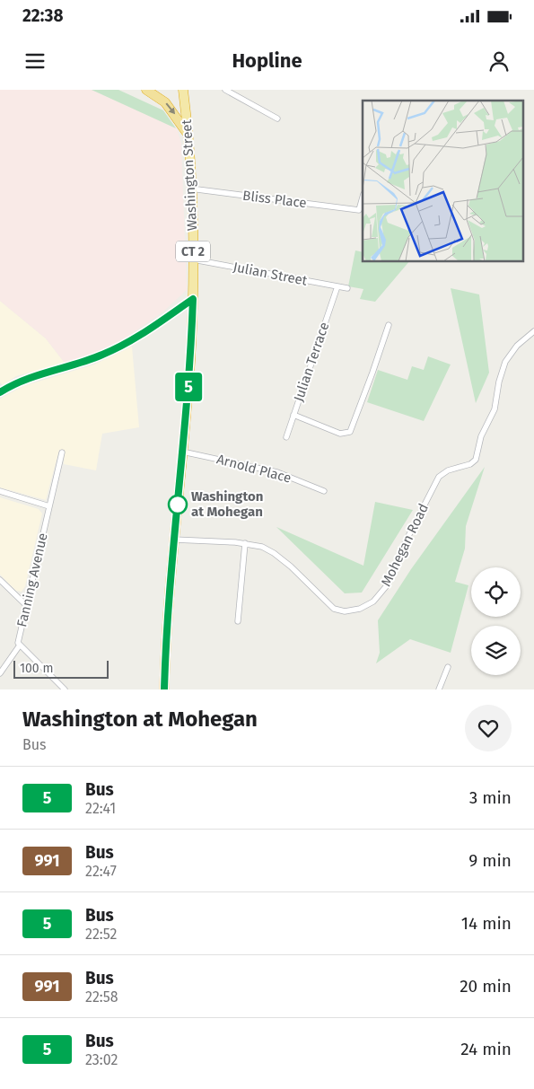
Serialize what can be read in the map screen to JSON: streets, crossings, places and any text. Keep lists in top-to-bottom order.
{
  "streets": {
    "highway": ["Washington Street", "CT 2"],
    "street": [
      "Bliss Place",
      "Julian Street",
      "Julian Terrace",
      "Arnold Place",
      "Mohegan Road",
      "Fanning Avenue"
    ]
  },
  "crossings": [
    ["Washington Street", "Bliss Place"],
    ["Washington Street", "Julian Street"],
    ["Washington Street", "Arnold Place"],
    ["Washington Street", "Mohegan Road"],
    ["Julian Street", "Julian Terrace"]
  ],
  "places": ["Washington at Mohegan"],
  "lines": ["bus line 5"],
  "scale_bar": "100 m",
  "page": {
    "status": "22:38",
    "header": "Hopline",
    "on_map": "5",
    "scale": "100 m",
    "heading": ["Washington at Mohegan", "Bus"],
    "list": [
      {
        "mark": "5",
        "name": "Bus",
        "note": "22:41",
        "value": "3 min"
      },
      {
        "mark": "991",
        "name": "Bus",
        "note": "22:47",
        "value": "9 min"
      },
      {
        "mark": "5",
        "name": "Bus",
        "note": "22:52",
        "value": "14 min"
      },
      {
        "mark": "991",
        "name": "Bus",
        "note": "22:58",
        "value": "20 min"
      },
      {
        "mark": "5",
        "name": "Bus",
        "note": "23:02",
        "value": "24 min"
      }
    ]
  }
}
